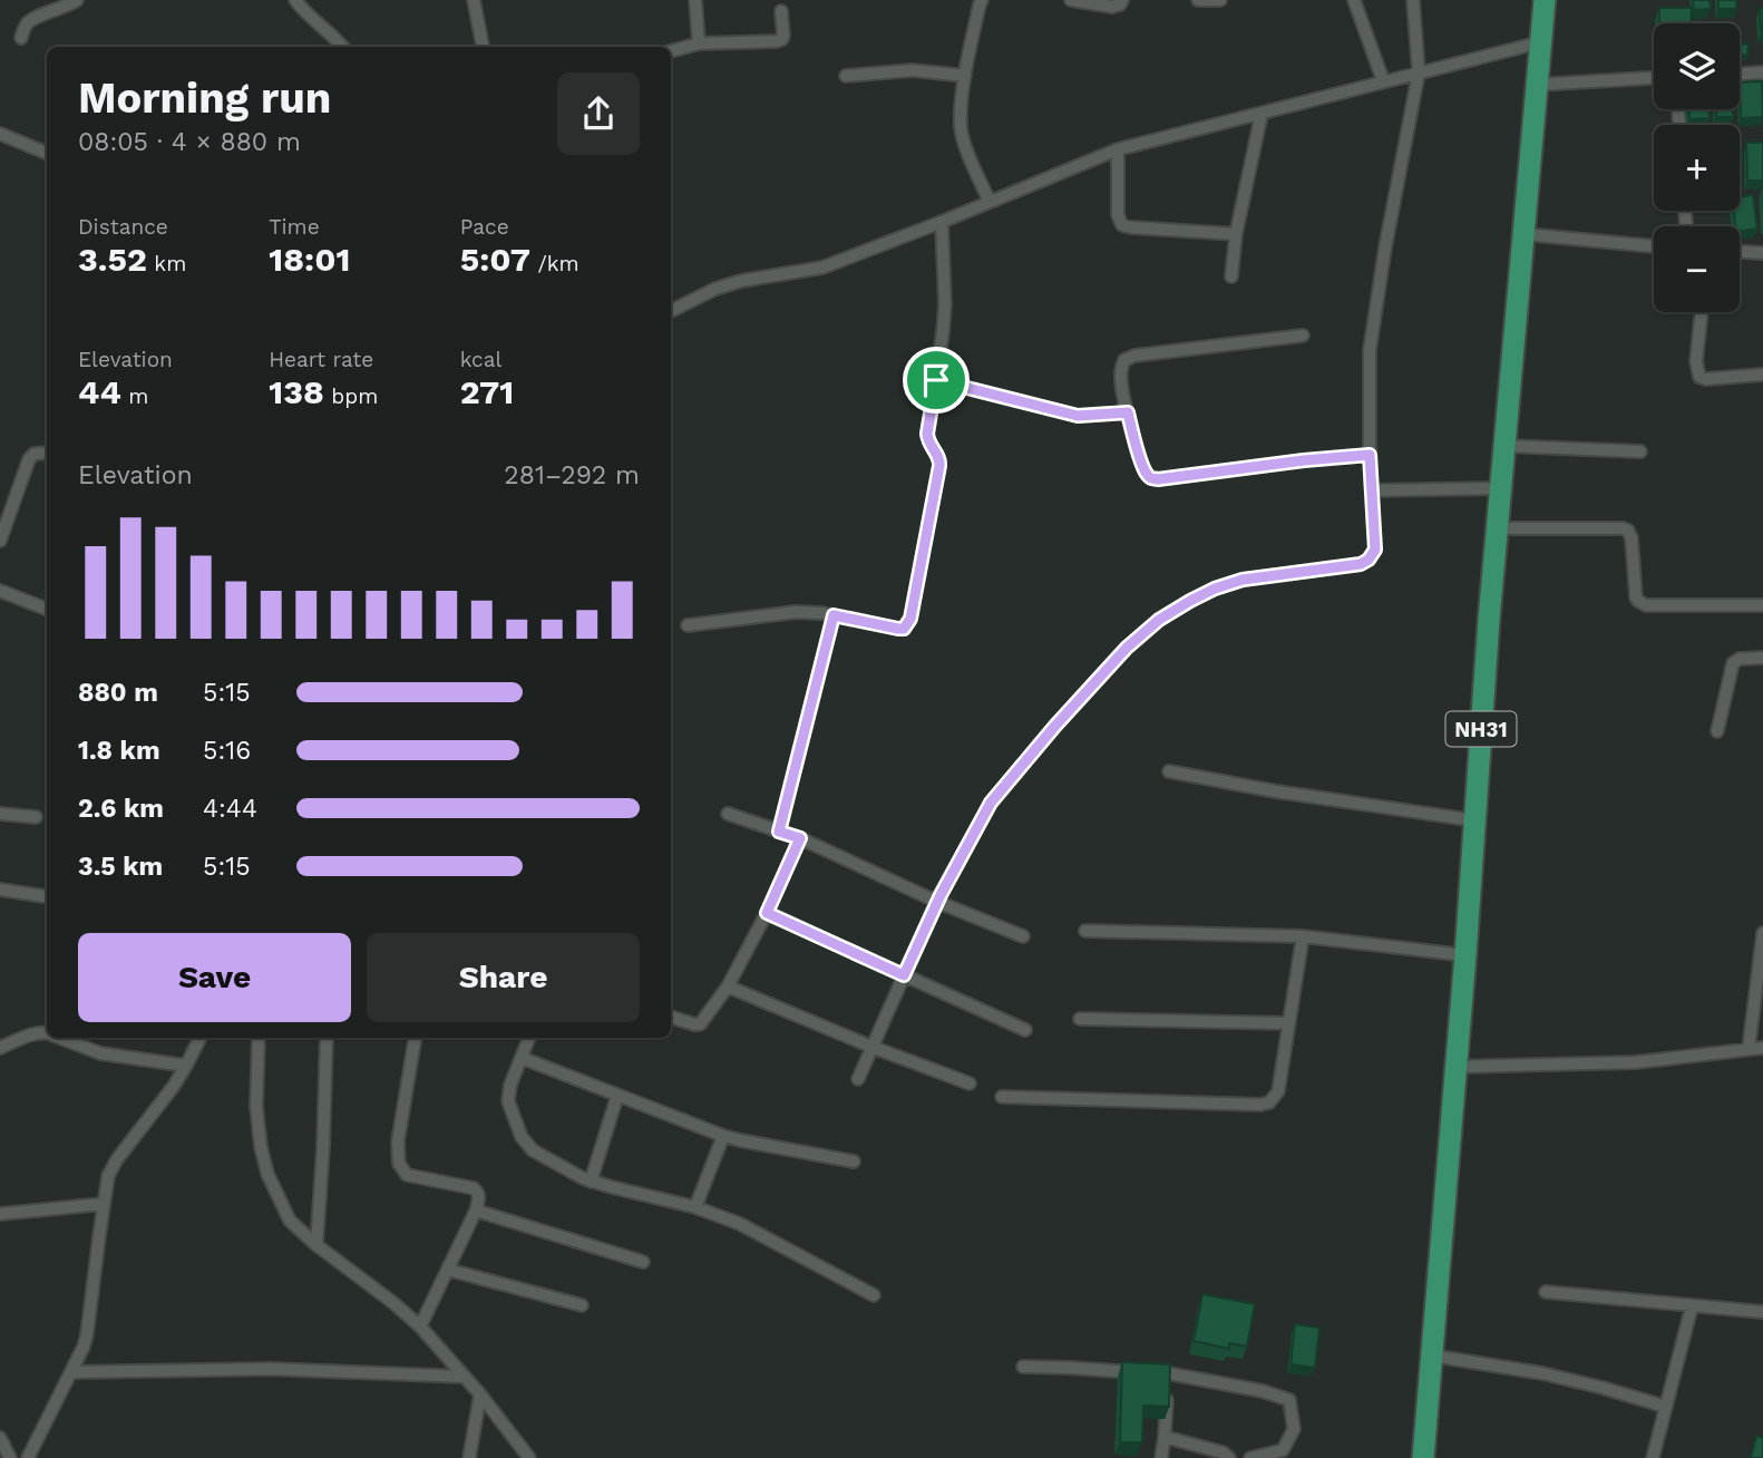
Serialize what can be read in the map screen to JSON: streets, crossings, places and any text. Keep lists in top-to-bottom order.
{
  "streets": {
    "highway": ["NH31"]
  },
  "page": {
    "map_buttons": ["+", "−"],
    "heading": ["Morning run", "08:05 · 4 × 880 m"],
    "stats": [
      ["Distance", "3.52 km"],
      ["Time", "18:01"],
      ["Pace", "5:07 /km"],
      ["Elevation", "44 m"],
      ["Heart rate", "138 bpm"],
      ["kcal", "271"]
    ],
    "chart": ["Elevation", "281–292 m"],
    "list": [
      {
        "name": "880 m",
        "note": "5:15"
      },
      {
        "name": "1.8 km",
        "note": "5:16"
      },
      {
        "name": "2.6 km",
        "note": "4:44"
      },
      {
        "name": "3.5 km",
        "note": "5:15"
      }
    ],
    "buttons": ["Save", "Share"]
  }
}
